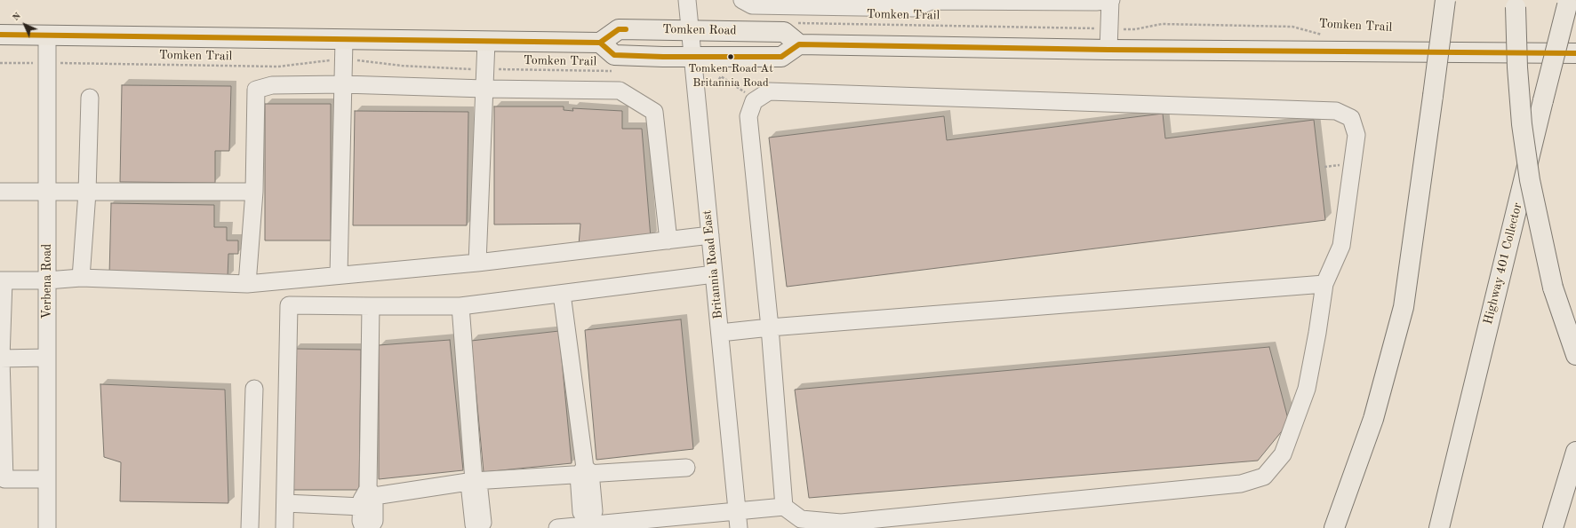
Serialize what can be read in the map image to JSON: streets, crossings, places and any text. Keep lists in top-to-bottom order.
{
  "streets": {
    "main road": ["Tomken Road", "Highway 401 Collector"],
    "street": ["Britannia Road East", "Verbena Road"],
    "path": ["Tomken Trail"]
  },
  "crossings": [
    ["Tomken Road", "Britannia Road East"]
  ],
  "places": ["Tomken Road At Britannia Road"],
  "north": "top left"
}
